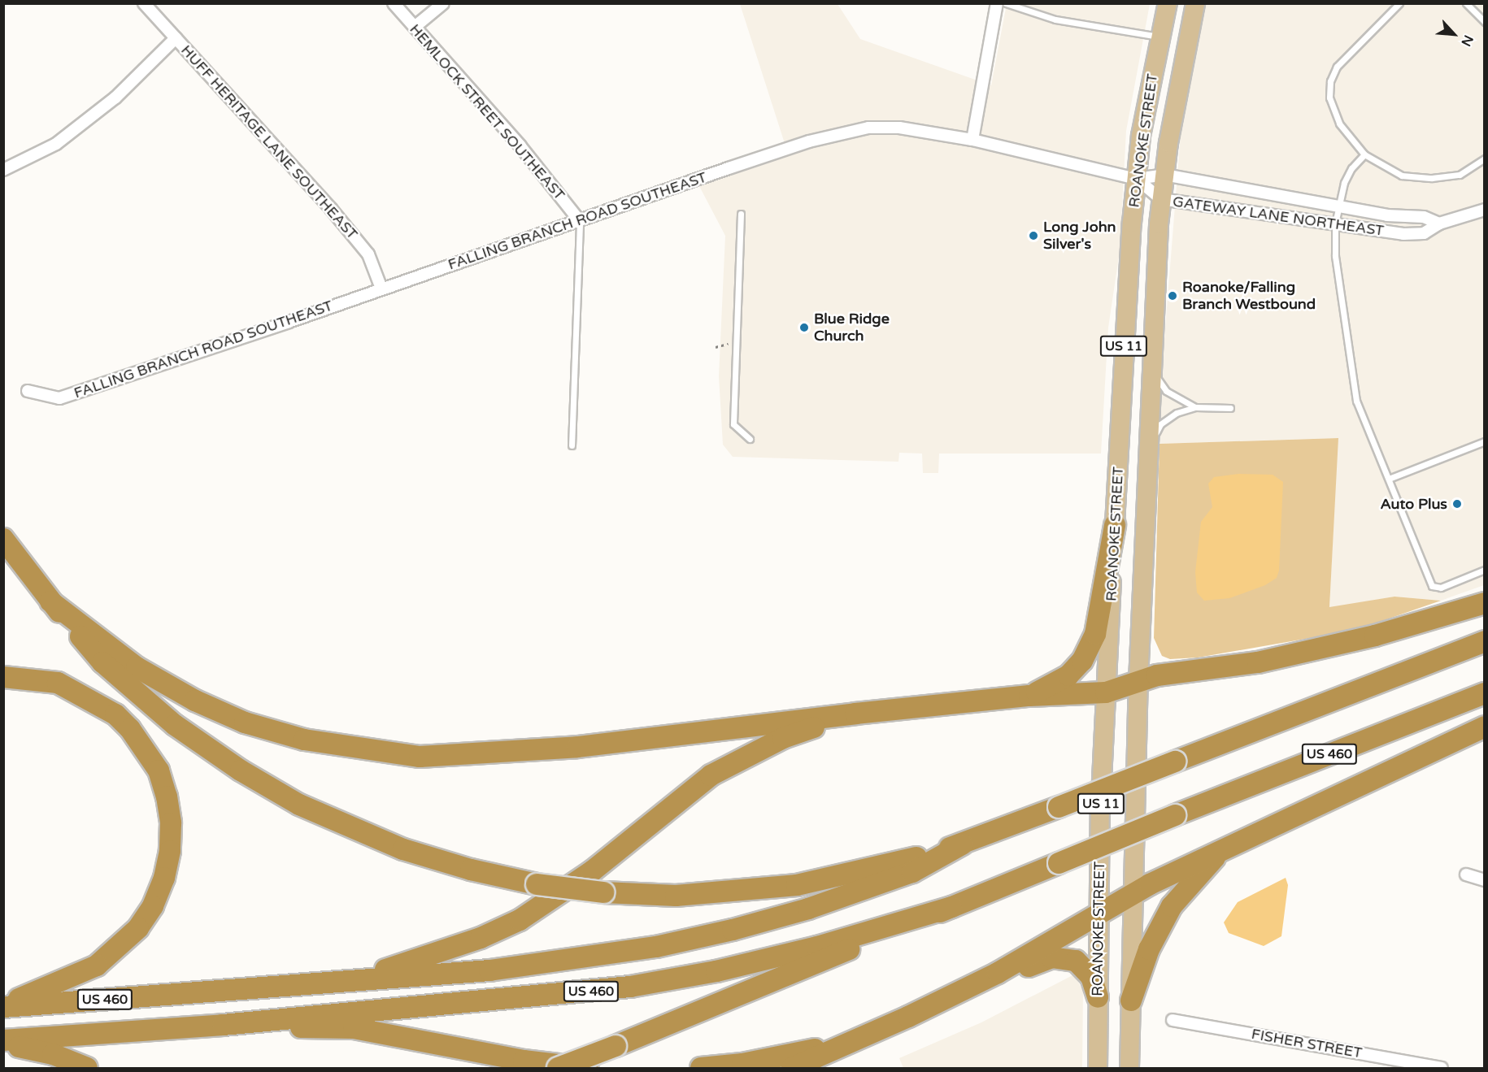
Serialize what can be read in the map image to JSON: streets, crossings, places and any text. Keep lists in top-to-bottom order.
{
  "streets": {
    "highway": ["US 460"],
    "main road": ["ROANOKE STREET", "US 11"],
    "street": [
      "HEMLOCK STREET SOUTHEAST",
      "HUFF HERITAGE LANE SOUTHEAST",
      "GATEWAY LANE NORTHEAST",
      "FALLING BRANCH ROAD SOUTHEAST",
      "FISHER STREET"
    ]
  },
  "crossings": [
    ["HEMLOCK STREET SOUTHEAST", "FALLING BRANCH ROAD SOUTHEAST"],
    ["ROANOKE STREET", "GATEWAY LANE NORTHEAST"],
    ["ROANOKE STREET", "FALLING BRANCH ROAD SOUTHEAST"],
    ["HUFF HERITAGE LANE SOUTHEAST", "FALLING BRANCH ROAD SOUTHEAST"],
    ["GATEWAY LANE NORTHEAST", "FALLING BRANCH ROAD SOUTHEAST"]
  ],
  "places": [
    "Long John Silver's",
    "Roanoke/Falling Branch Westbound",
    "Blue Ridge Church",
    "Auto Plus"
  ],
  "north": "bottom right"
}
